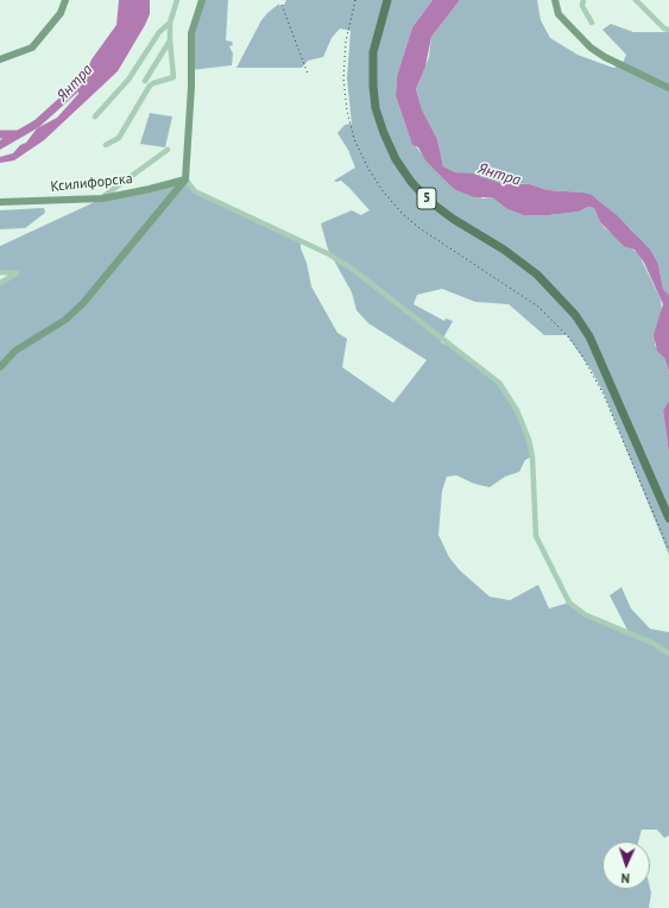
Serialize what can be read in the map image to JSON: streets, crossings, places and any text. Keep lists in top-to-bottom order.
{
  "streets": {
    "main road": ["5"],
    "street": ["Ксилифорска"]
  },
  "water": ["Янтра"],
  "north": "bottom"
}
